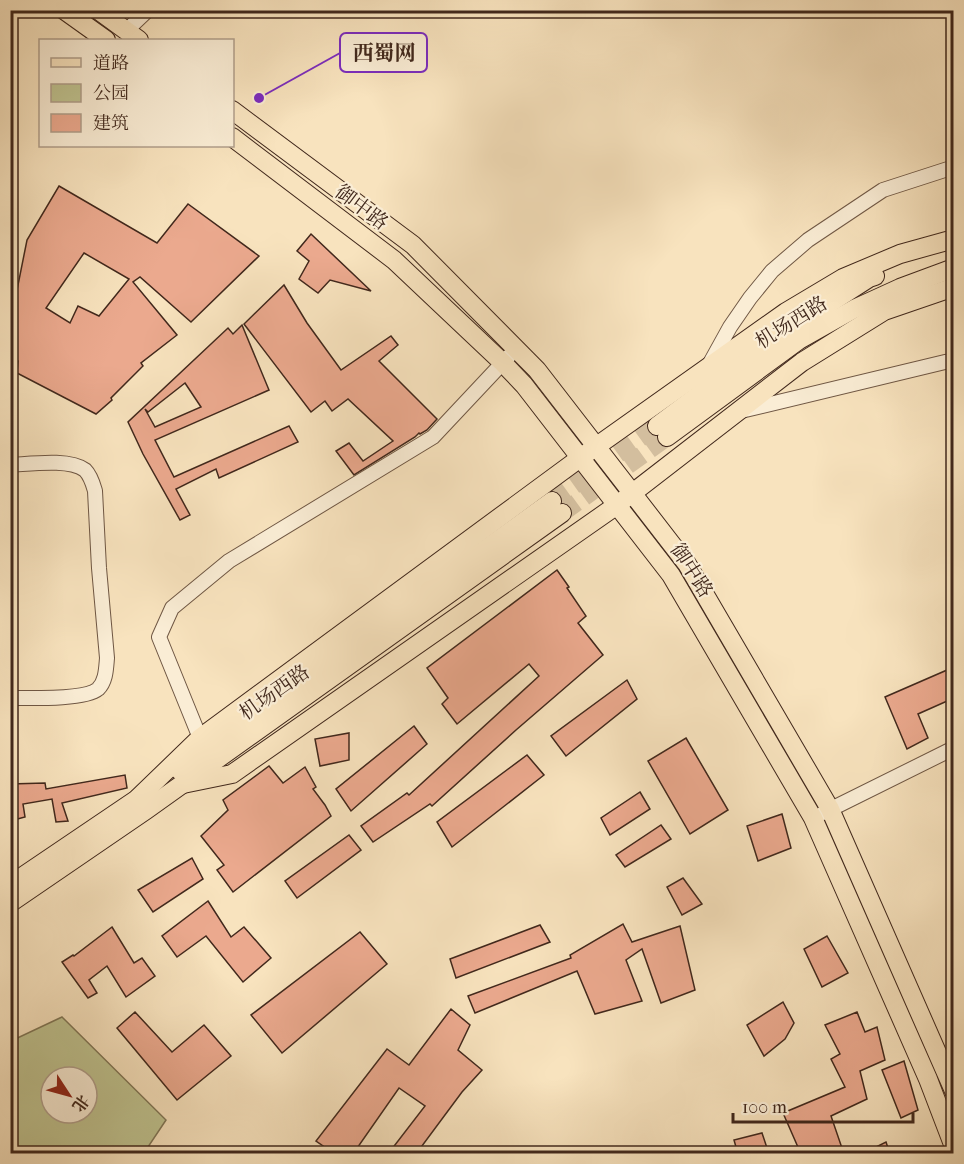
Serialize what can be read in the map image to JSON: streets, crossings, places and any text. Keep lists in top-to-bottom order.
{
  "streets": {
    "main road": ["御中路", "机场西路"]
  },
  "places": ["西蜀网"],
  "legend": ["道路", "公园", "建筑"],
  "scale_bar": "100 m",
  "north": "bottom right"
}
